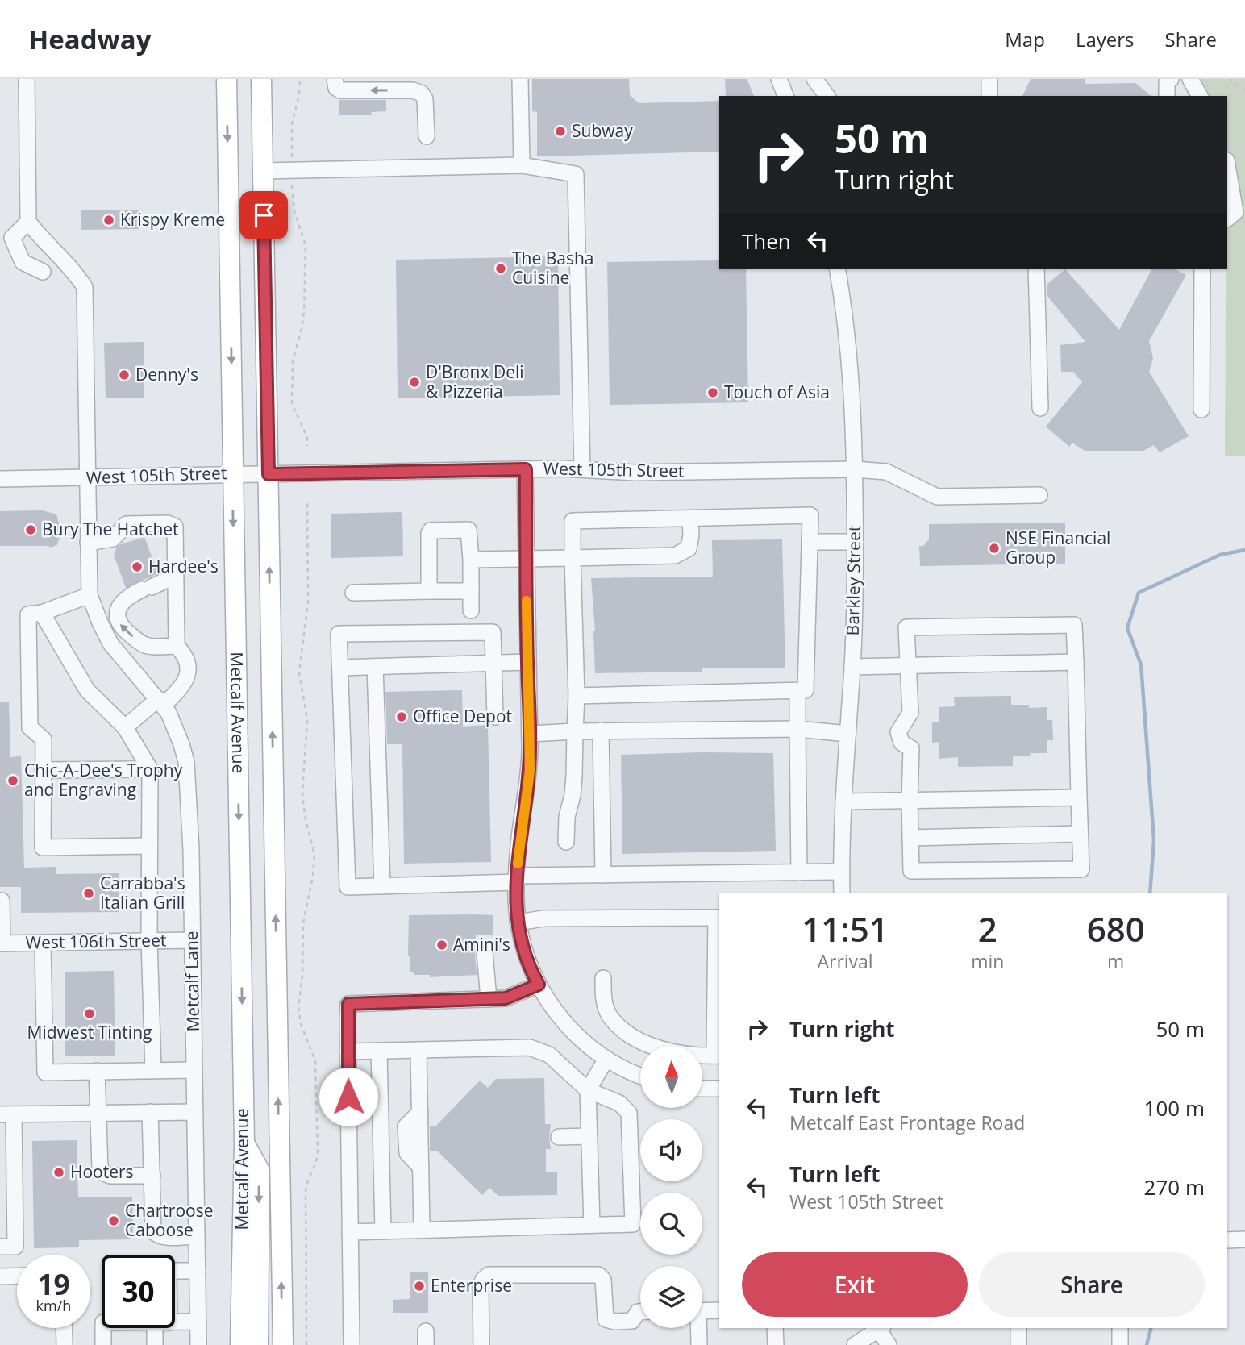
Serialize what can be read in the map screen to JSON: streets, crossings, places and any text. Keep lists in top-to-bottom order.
{
  "streets": {
    "main road": ["Metcalf Avenue"],
    "street": [
      "West 105th Street",
      "Barkley Street",
      "West 106th Street",
      "Metcalf Lane"
    ]
  },
  "crossings": [
    ["West 105th Street", "Barkley Street"],
    ["West 105th Street", "Metcalf Avenue"],
    ["West 105th Street", "Metcalf Lane"],
    ["West 106th Street", "Metcalf Lane"]
  ],
  "places": [
    "Subway",
    "Krispy Kreme",
    "The Basha Cuisine",
    "Denny's",
    "D'Bronx Deli & Pizzeria",
    "Touch of Asia",
    "Bury The Hatchet",
    "NSE Financial Group",
    "Hardee's",
    "Office Depot",
    "Chic-A-Dee's Trophy and Engraving",
    "Carrabba's Italian Grill",
    "Amini's",
    "Midwest Tinting",
    "Hooters",
    "Chartroose Caboose",
    "Enterprise"
  ],
  "north": "top",
  "page": {
    "header": "Headway",
    "nav": ["Map", "Layers", "Share"],
    "turn": ["50 m", "Turn right"],
    "then": "Then",
    "eta": [
      "11:51",
      "Arrival",
      "2",
      "min",
      "680",
      "m"
    ],
    "list": [
      {
        "name": "Turn right",
        "value": "50 m"
      },
      {
        "name": "Turn left",
        "note": "Metcalf East Frontage Road",
        "value": "100 m"
      },
      {
        "name": "Turn left",
        "note": "West 105th Street",
        "value": "270 m"
      }
    ],
    "buttons": ["Exit", "Share"],
    "speed": "19 km/h",
    "limit": "30"
  }
}
